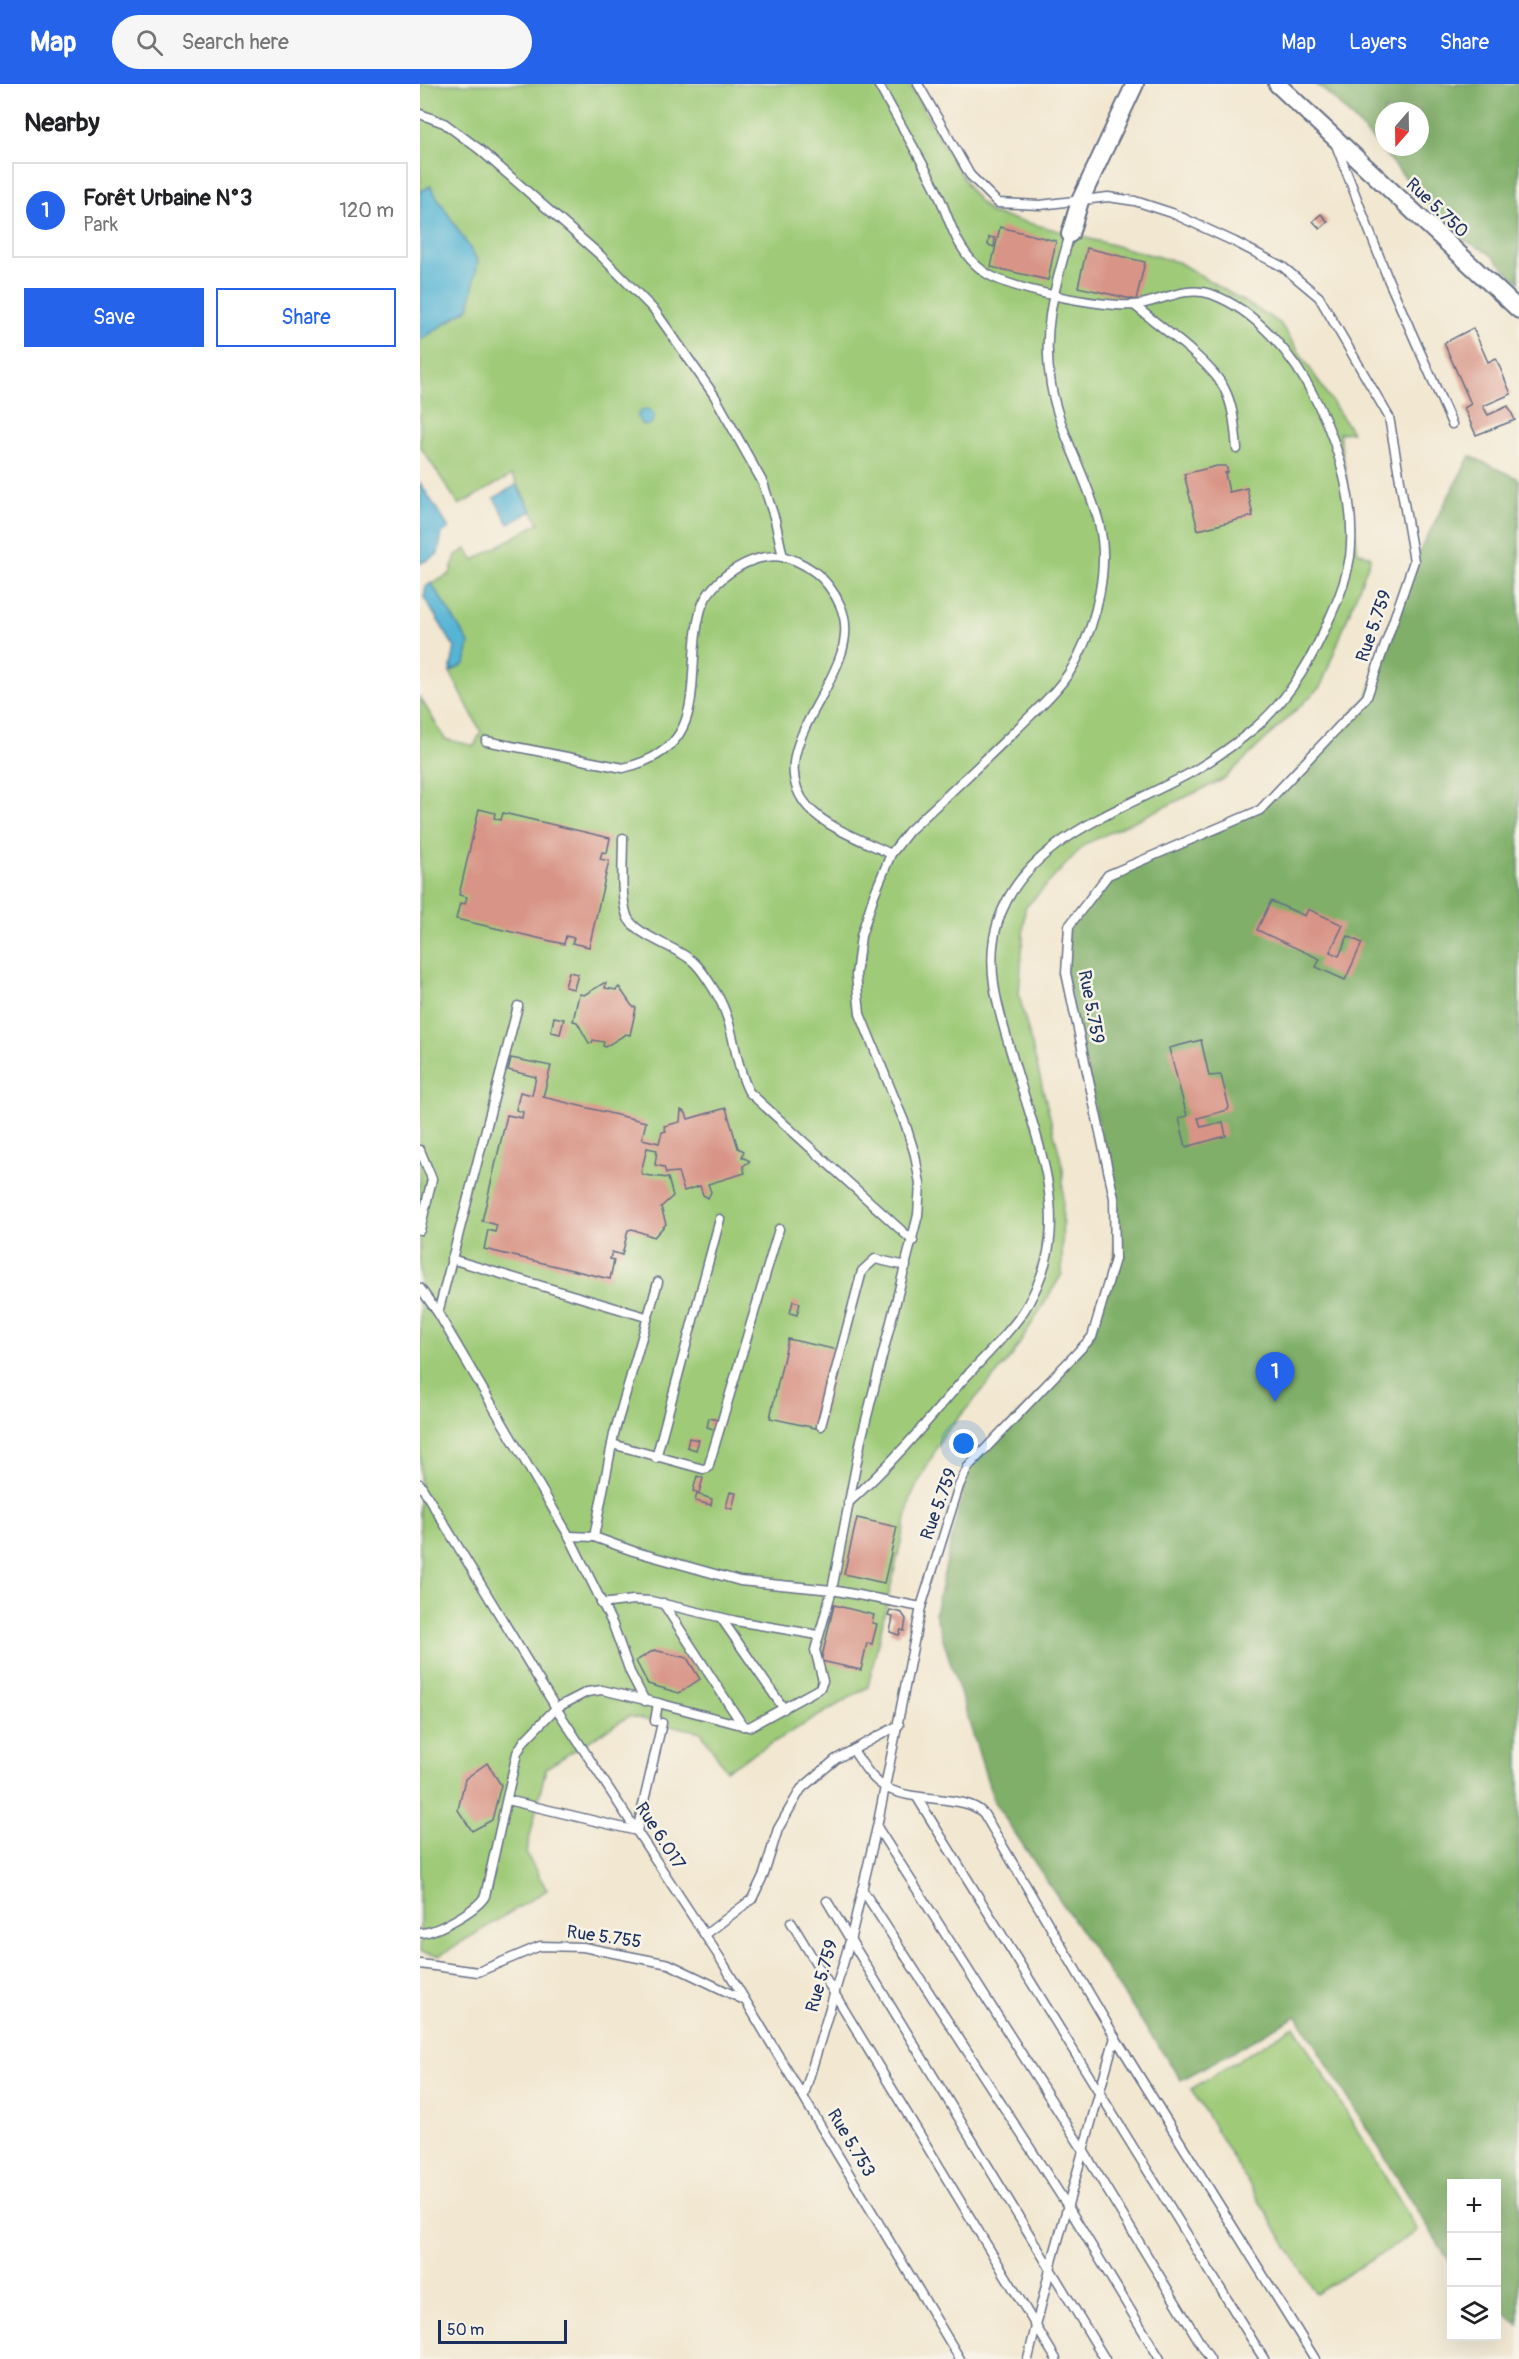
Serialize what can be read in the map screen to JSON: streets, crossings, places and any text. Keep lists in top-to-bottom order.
{
  "streets": {
    "street": ["Rue 5.750"],
    "lane": [
      "Rue 5.759",
      "Rue 6.017",
      "Rue 5.755",
      "Rue 5.753"
    ]
  },
  "crossings": [
    ["Rue 5.759", "Rue 5.753"],
    ["Rue 6.017", "Rue 5.753"],
    ["Rue 5.755", "Rue 5.753"]
  ],
  "scale_bar": "50 m",
  "north": "bottom",
  "page": {
    "header": "Map",
    "search": "Search here",
    "nav": ["Map", "Layers", "Share"],
    "heading": "Nearby",
    "list": [
      {
        "mark": "1",
        "name": "Forêt Urbaine N°3",
        "note": "Park",
        "value": "120 m"
      }
    ],
    "buttons": ["Save", "Share"],
    "pins": "1",
    "map_buttons": ["+", "−"],
    "scale": "50 m"
  }
}
